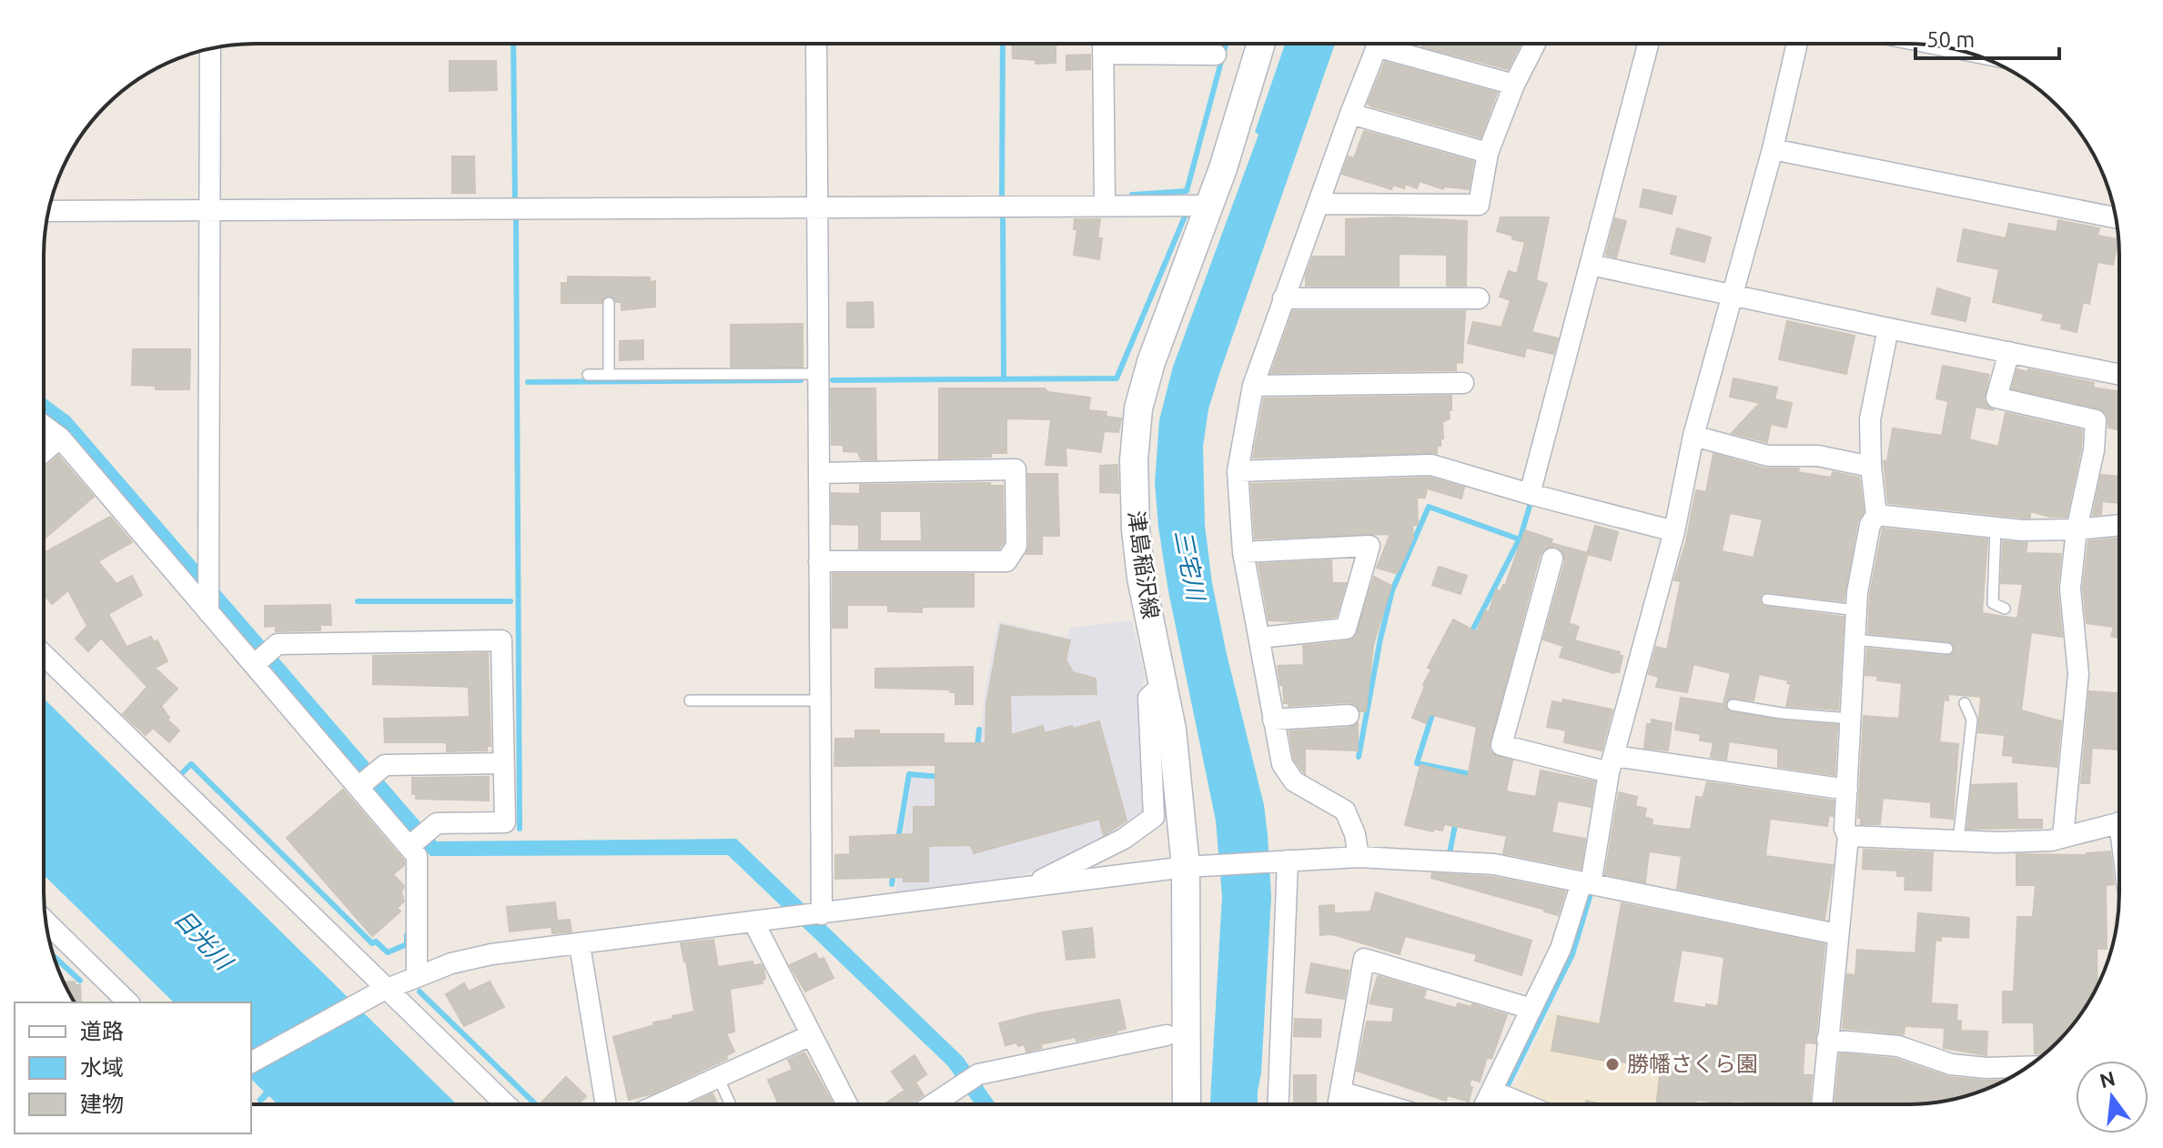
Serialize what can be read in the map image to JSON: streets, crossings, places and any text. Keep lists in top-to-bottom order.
{
  "streets": {
    "main road": ["津島稲沢線"]
  },
  "water": ["三宅川", "日光川"],
  "places": ["勝幡さくら園"],
  "legend": ["道路", "水域", "建物"],
  "scale_bar": "50 m",
  "north": "top"
}
